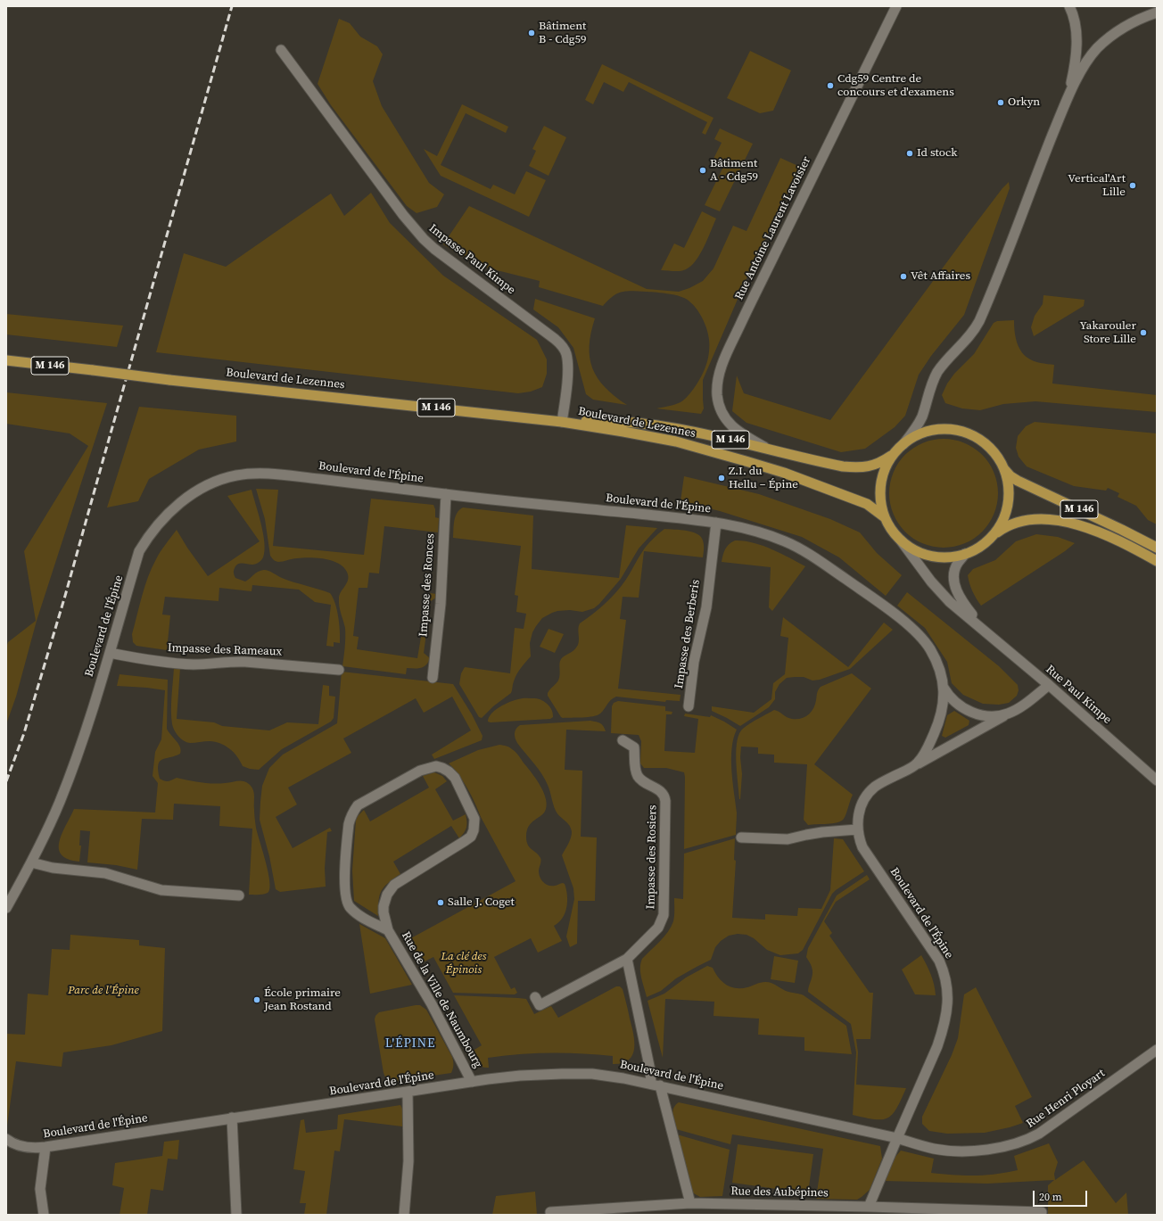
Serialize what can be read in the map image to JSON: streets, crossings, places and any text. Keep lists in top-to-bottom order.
{
  "streets": {
    "main road": ["M 146", "Boulevard de Lezennes"],
    "street": [
      "Rue Antoine Laurent Lavoisier",
      "Impasse Paul Kimpe",
      "Boulevard de l'Épine",
      "Impasse des Ronces",
      "Impasse des Berberis",
      "Impasse des Rameaux",
      "Rue Paul Kimpe",
      "Impasse des Rosiers",
      "Rue de la Ville de Naumbourg",
      "Rue Henri Ployart",
      "Rue des Aubépines"
    ]
  },
  "crossings": [
    ["Rue Antoine Laurent Lavoisier", "Boulevard de Lezennes"],
    ["Impasse Paul Kimpe", "Boulevard de Lezennes"],
    ["Boulevard de l'Épine", "Impasse des Ronces"],
    ["Boulevard de l'Épine", "Impasse des Berberis"],
    ["Boulevard de l'Épine", "Impasse des Rameaux"],
    ["Boulevard de l'Épine", "Rue Paul Kimpe"],
    ["Boulevard de l'Épine", "Rue de la Ville de Naumbourg"],
    ["Boulevard de l'Épine", "Rue Henri Ployart"]
  ],
  "districts": ["L'ÉPINE"],
  "parks": ["La clé des Épinois", "Parc de l'Épine"],
  "places": [
    "Bâtiment B - Cdg59",
    "Cdg59 Centre de concours et d'examens",
    "Orkyn",
    "Id stock",
    "Bâtiment A - Cdg59",
    "Vertical'Art Lille",
    "Vêt Affaires",
    "Yakarouler Store Lille",
    "Z.I. du Hellu – Épine",
    "Salle J. Coget",
    "École primaire Jean Rostand"
  ],
  "scale_bar": "20 m"
}
